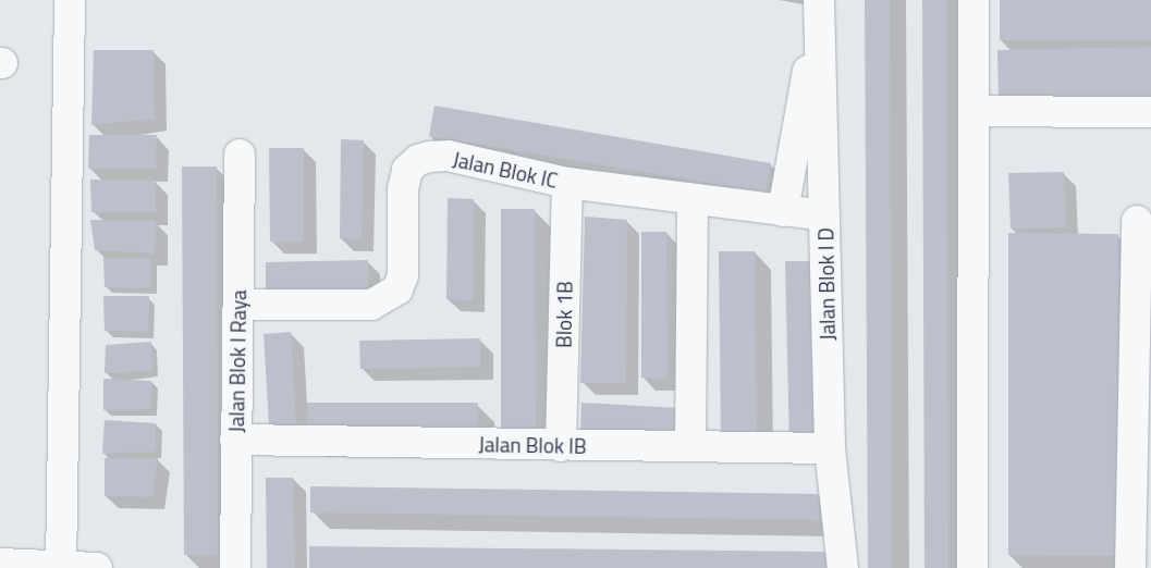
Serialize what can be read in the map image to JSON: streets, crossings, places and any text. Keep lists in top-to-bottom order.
{
  "streets": {
    "street": [
      "Jalan Blok IC",
      "Jalan Blok I D",
      "Blok 1B",
      "Jalan Blok I Raya",
      "Jalan Blok IB"
    ]
  },
  "crossings": [
    ["Jalan Blok IC", "Jalan Blok I D"],
    ["Jalan Blok IC", "Blok 1B"],
    ["Jalan Blok IC", "Jalan Blok I Raya"],
    ["Jalan Blok I D", "Jalan Blok IB"],
    ["Blok 1B", "Jalan Blok IB"],
    ["Jalan Blok I Raya", "Jalan Blok IB"]
  ]
}
